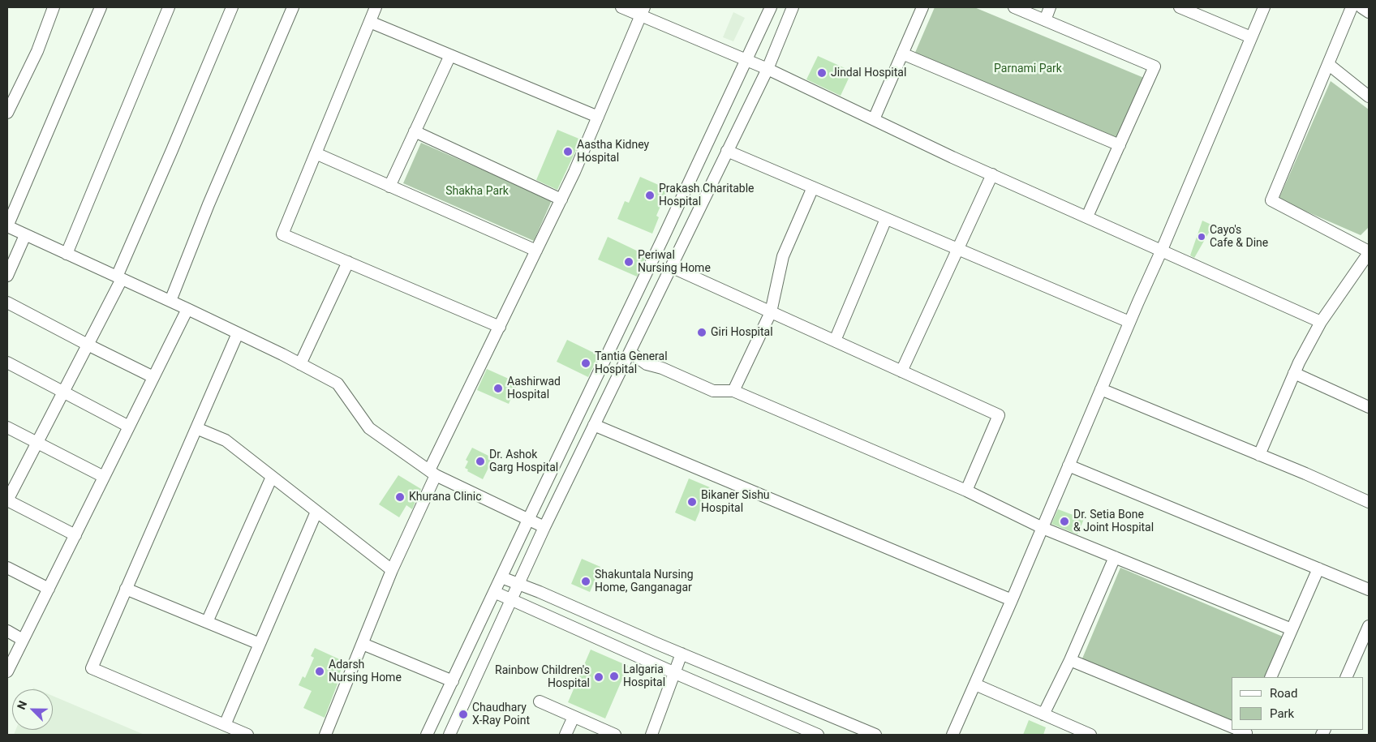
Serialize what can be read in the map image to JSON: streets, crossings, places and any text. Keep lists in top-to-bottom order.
{
  "parks": ["Parnami Park", "Shakha Park"],
  "places": [
    "Jindal Hospital",
    "Aastha Kidney Hospital",
    "Prakash Charitable Hospital",
    "Cayo's Cafe & Dine",
    "Periwal Nursing Home",
    "Giri Hospital",
    "Tantia General Hospital",
    "Aashirwad Hospital",
    "Dr. Ashok Garg Hospital",
    "Khurana Clinic",
    "Bikaner Sishu Hospital",
    "Dr. Setia Bone & Joint Hospital",
    "Shakuntala Nursing Home, Ganganagar",
    "Adarsh Nursing Home",
    "Lalgaria Hospital",
    "Rainbow Children's Hospital",
    "Chaudhary X-Ray Point"
  ],
  "legend": ["Road", "Park"],
  "north": "top left"
}
